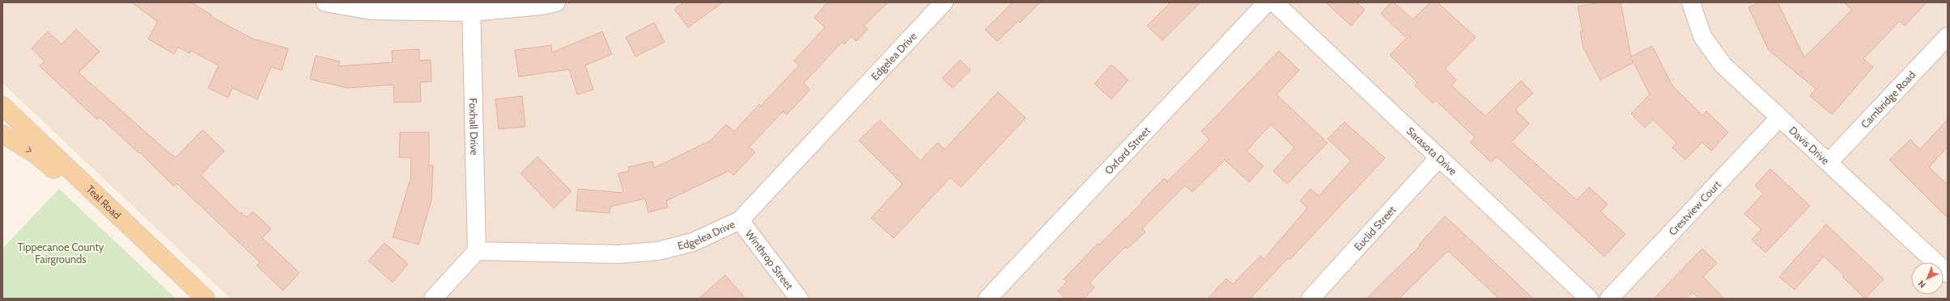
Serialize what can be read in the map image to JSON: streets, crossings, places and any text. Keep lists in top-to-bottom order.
{
  "streets": {
    "main road": ["Teal Road"],
    "street": [
      "Edgelea Drive",
      "Cambridge Road",
      "Foxhall Drive",
      "Davis Drive",
      "Oxford Street",
      "Sarasota Drive",
      "Crestview Court",
      "Euclid Street",
      "Winthrop Street"
    ]
  },
  "crossings": [
    ["Edgelea Drive", "Foxhall Drive"],
    ["Edgelea Drive", "Winthrop Street"],
    ["Cambridge Road", "Davis Drive"],
    ["Davis Drive", "Crestview Court"],
    ["Sarasota Drive", "Euclid Street"]
  ],
  "parks": ["Tippecanoe County Fairgrounds"],
  "north": "bottom left"
}
